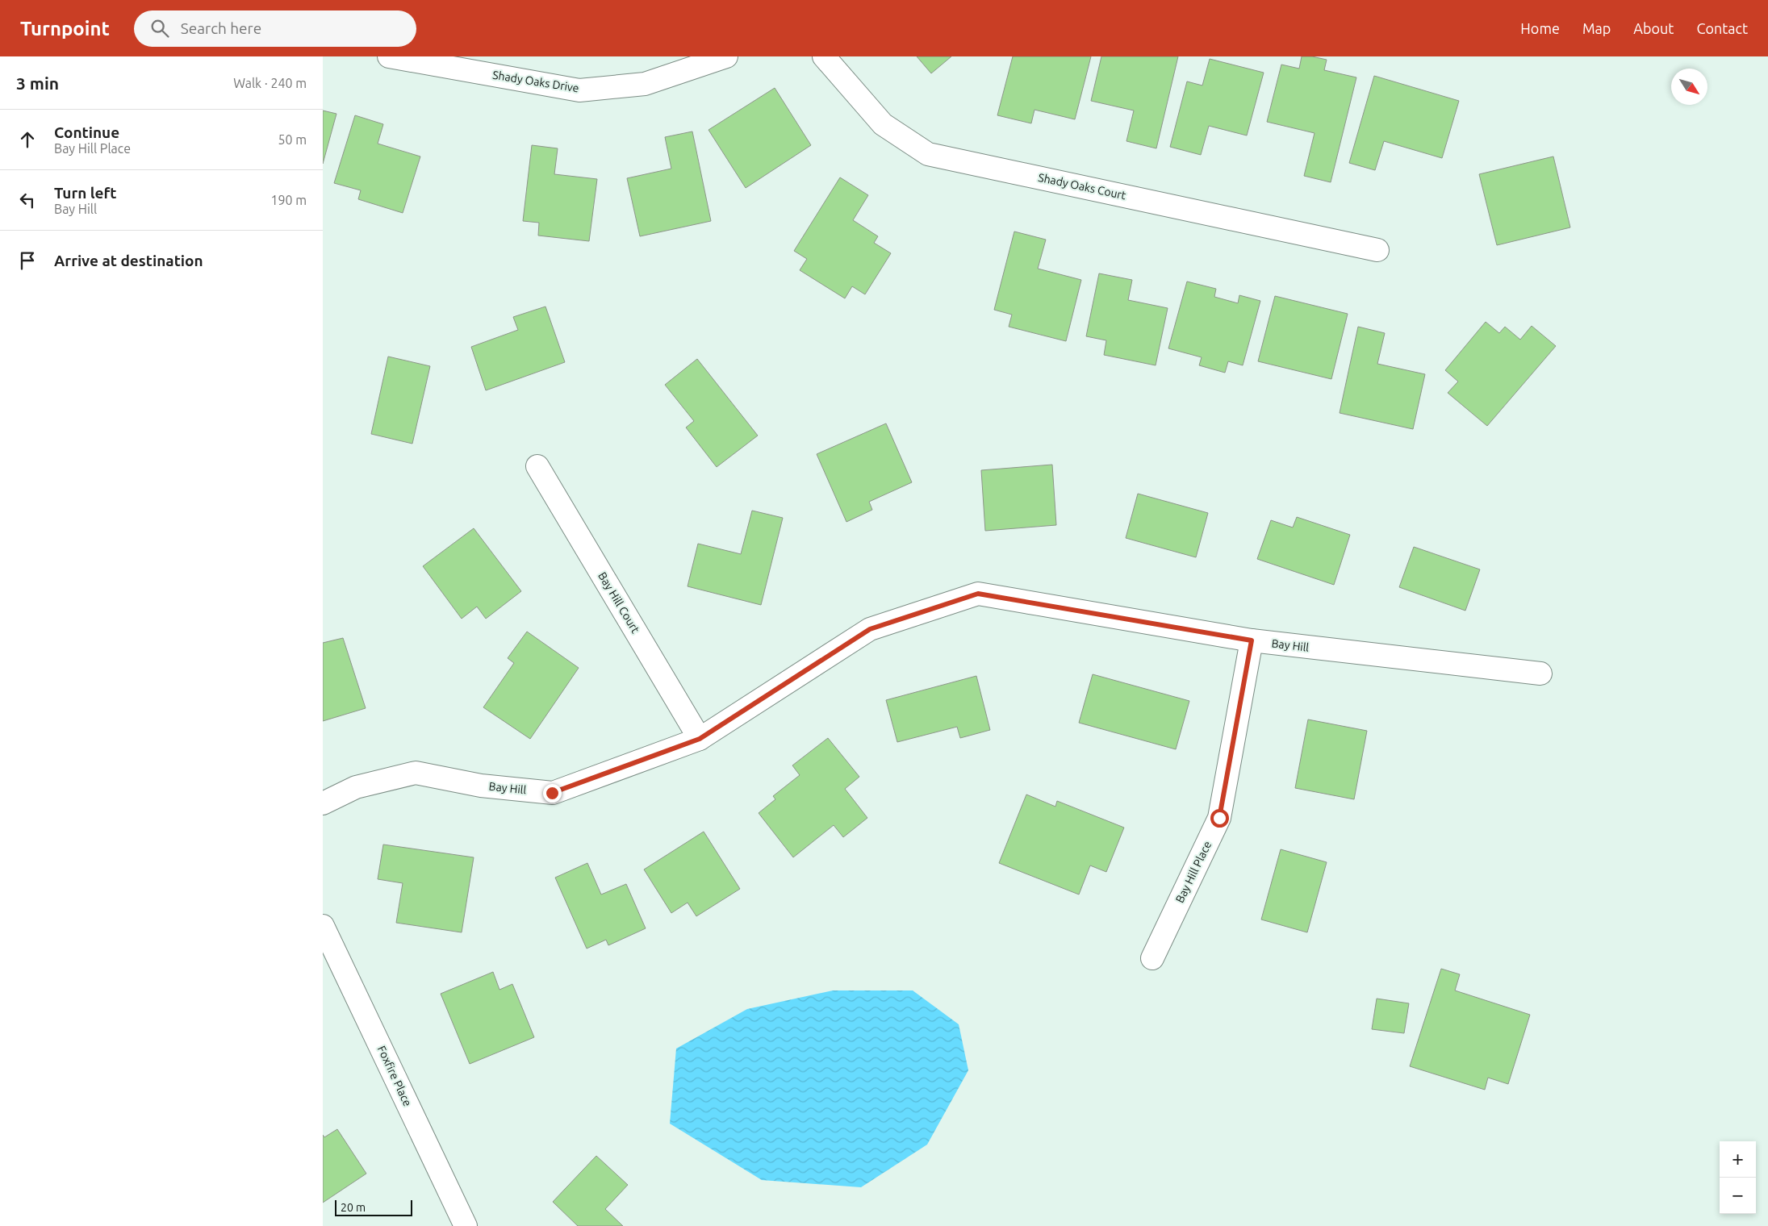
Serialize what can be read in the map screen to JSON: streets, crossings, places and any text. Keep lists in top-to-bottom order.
{
  "streets": {
    "street": [
      "Shady Oaks Drive",
      "Shady Oaks Court",
      "Bay Hill Court",
      "Bay Hill",
      "Bay Hill Place",
      "Foxfire Place"
    ]
  },
  "crossings": [
    ["Bay Hill Court", "Bay Hill"],
    ["Bay Hill", "Bay Hill Place"]
  ],
  "scale_bar": "20 m",
  "north": "bottom right",
  "page": {
    "header": "Turnpoint",
    "search": "Search here",
    "nav": [
      "Home",
      "Map",
      "About",
      "Contact"
    ],
    "heading": ["3 min", "Walk · 240 m"],
    "list": [
      ["Continue", "Bay Hill Place", "50 m"],
      ["Turn left", "Bay Hill", "190 m"],
      "Arrive at destination"
    ],
    "map_buttons": ["+", "−"],
    "scale": "20 m"
  }
}
